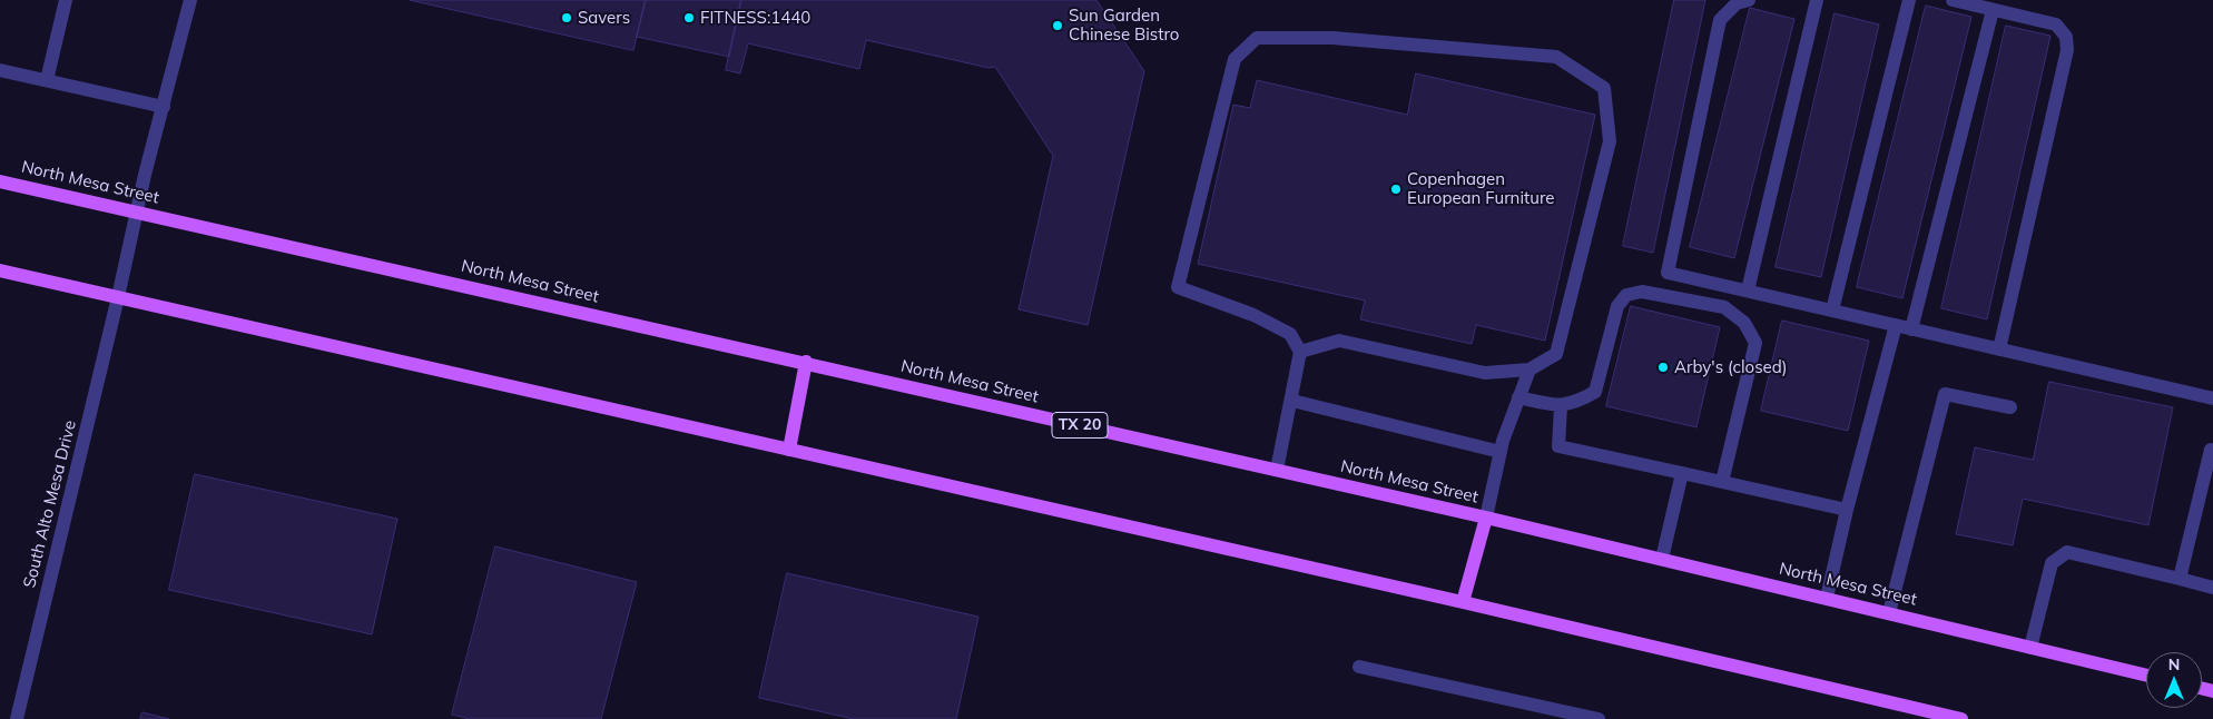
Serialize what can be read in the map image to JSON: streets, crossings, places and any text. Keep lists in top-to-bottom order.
{
  "streets": {
    "main road": ["North Mesa Street", "TX 20"],
    "street": ["South Alto Mesa Drive"]
  },
  "crossings": [
    ["North Mesa Street", "South Alto Mesa Drive"]
  ],
  "places": [
    "Savers",
    "FITNESS:1440",
    "Sun Garden Chinese Bistro",
    "Copenhagen European Furniture",
    "Arby's (closed)"
  ],
  "north": "top"
}
